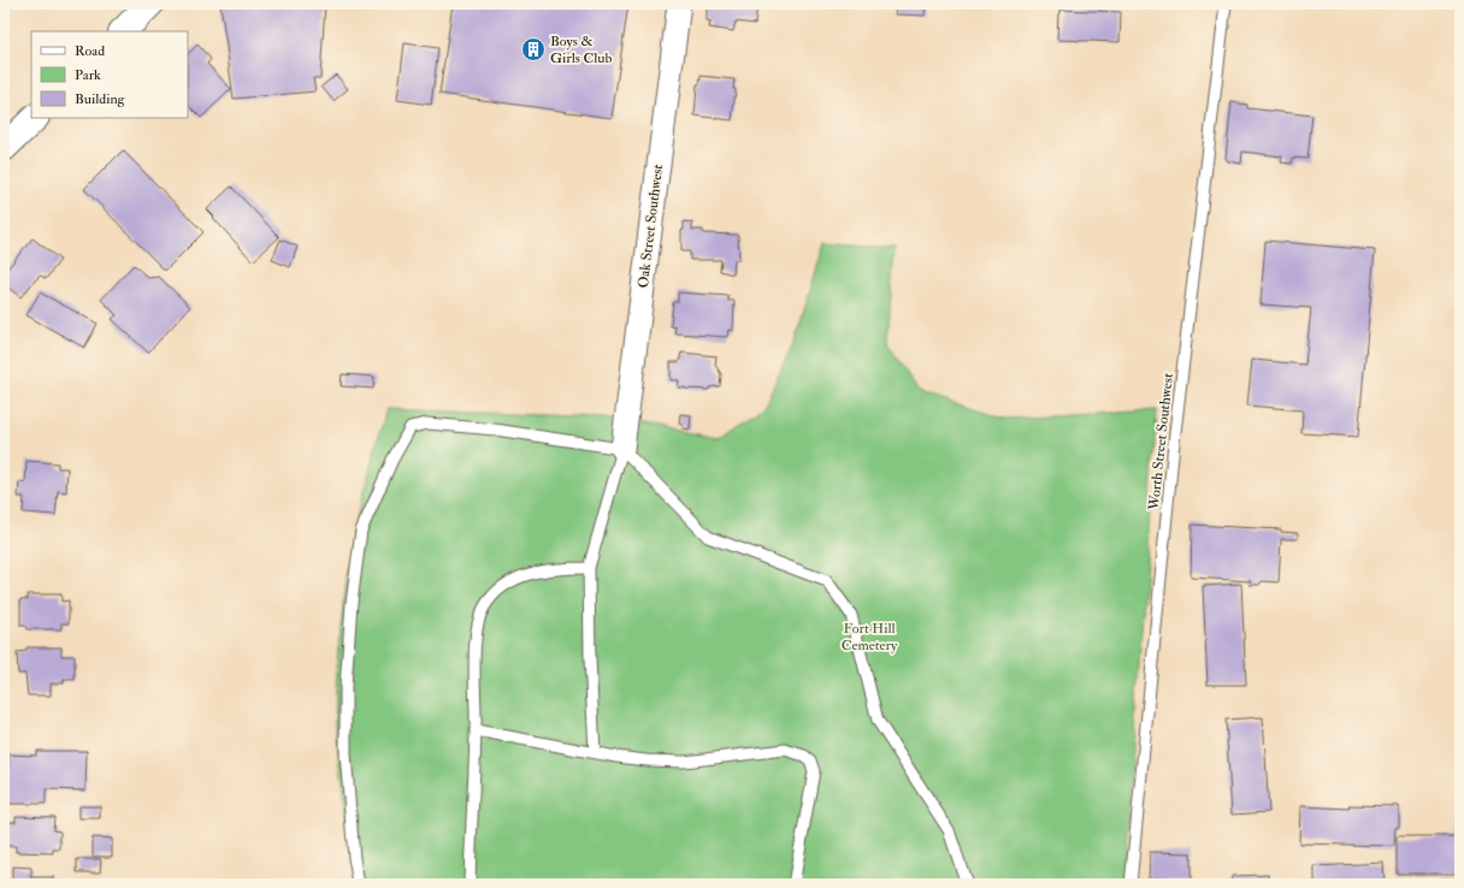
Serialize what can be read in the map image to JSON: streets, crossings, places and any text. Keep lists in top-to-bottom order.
{
  "streets": {
    "street": ["Oak Street Southwest"],
    "lane": ["Worth Street Southwest"]
  },
  "parks": ["Fort Hill Cemetery"],
  "places": {
    "building": ["Boys & Girls Club"]
  },
  "legend": ["Road", "Park", "Building"]
}
